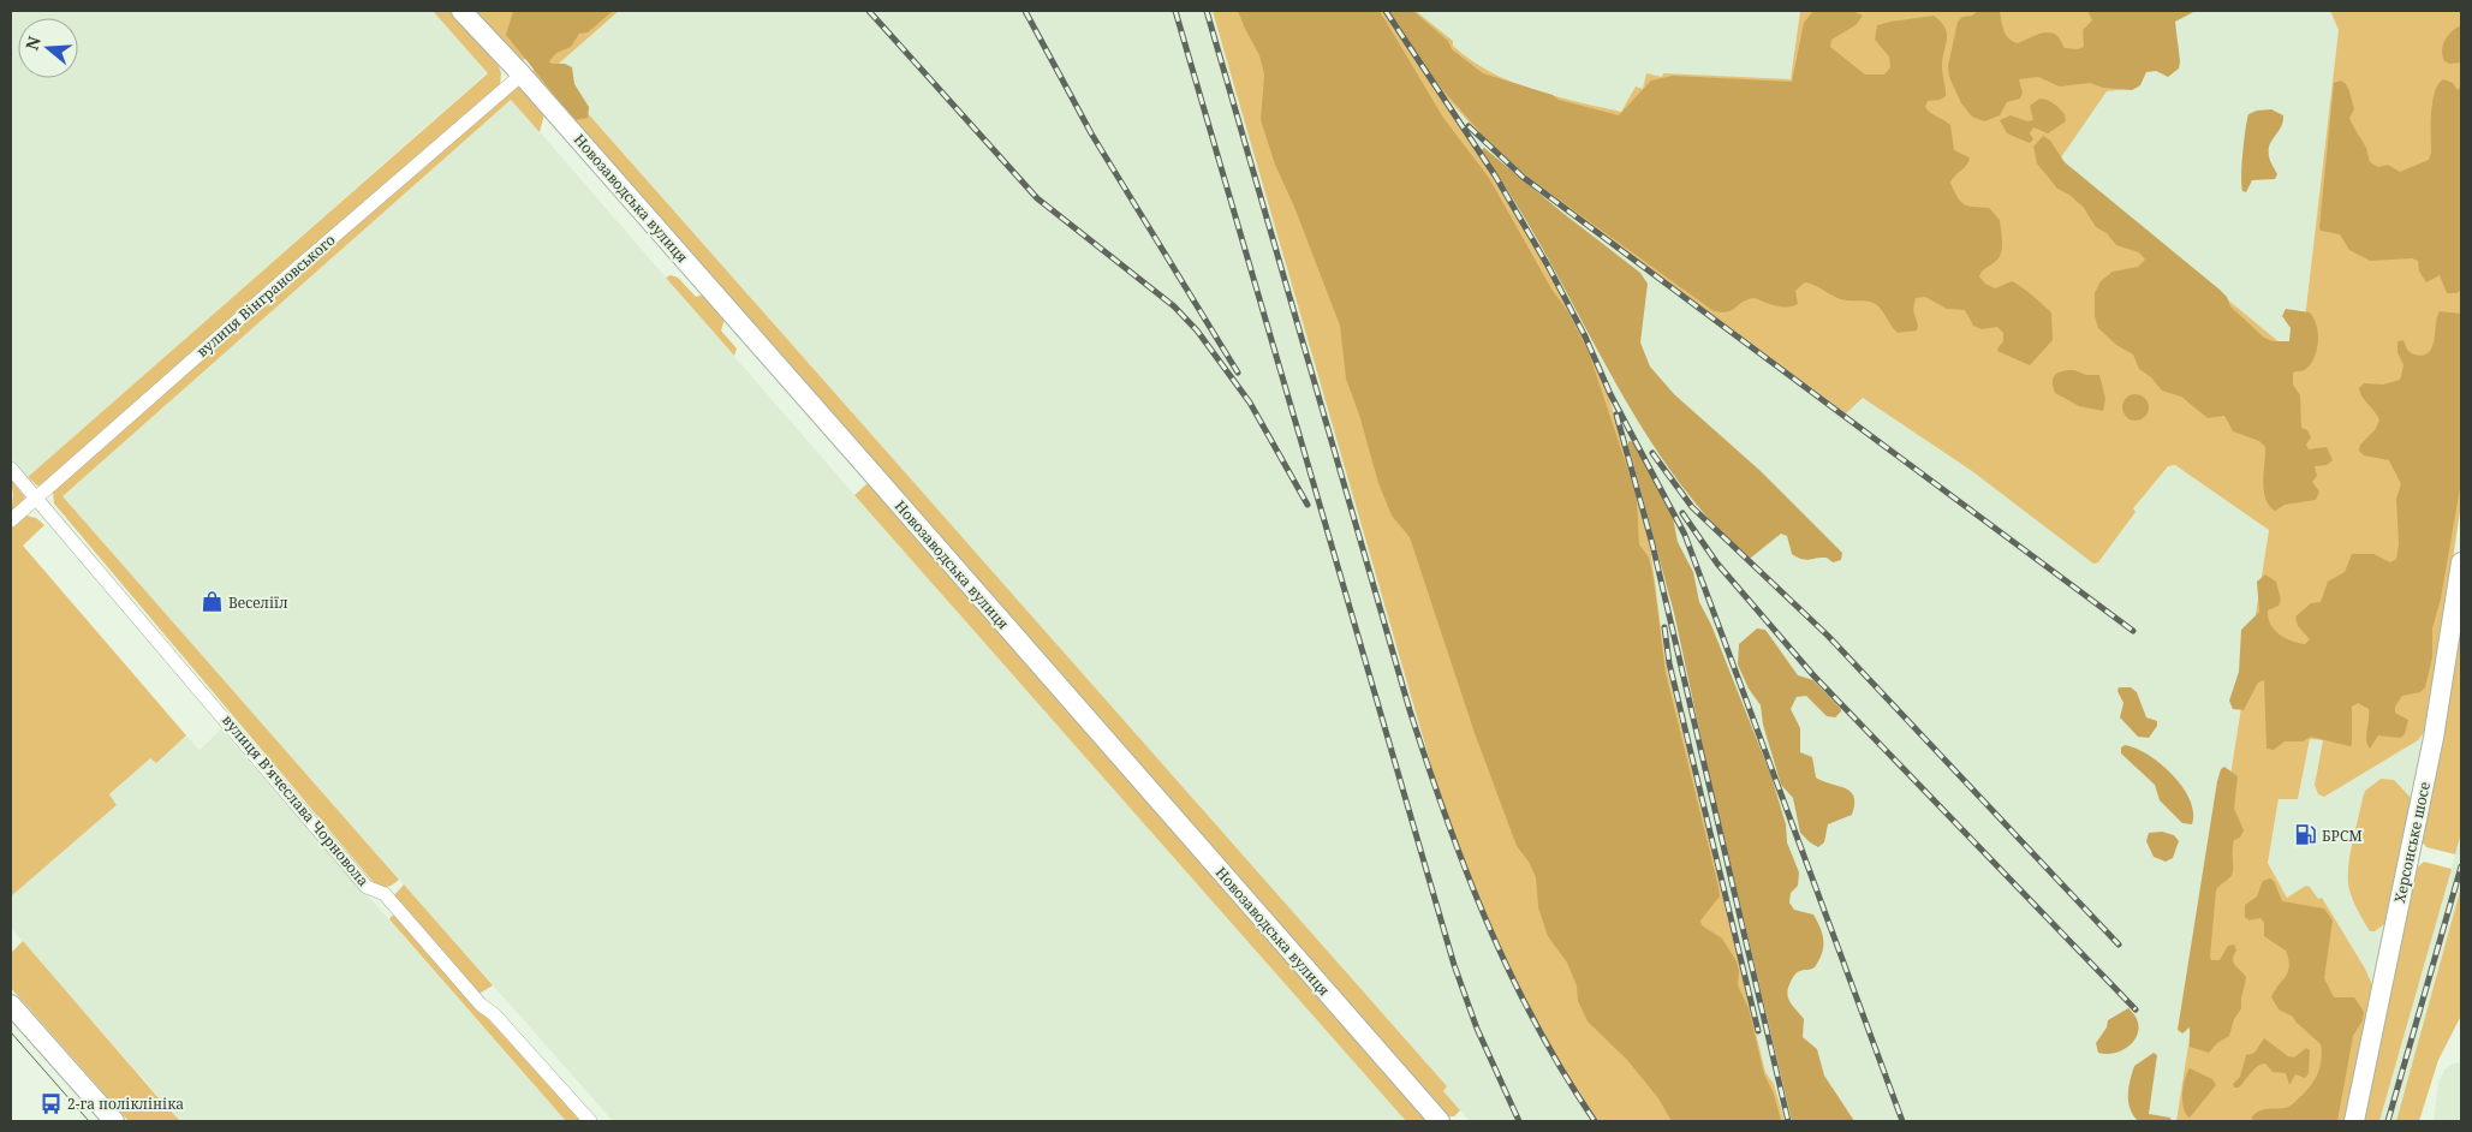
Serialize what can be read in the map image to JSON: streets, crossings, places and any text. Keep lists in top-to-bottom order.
{
  "streets": {
    "street": [
      "Новозаводська вулиця",
      "вулиця Вінграновського",
      "вулиця Вʼячеслава Чорновола",
      "Херсонське шосе"
    ]
  },
  "crossings": [
    ["Новозаводська вулиця", "вулиця Вінграновського"],
    ["вулиця Вінграновського", "вулиця Вʼячеслава Чорновола"]
  ],
  "places": {
    "shop": ["Веселіїл"],
    "fuel station": ["БРСМ"],
    "bus stop": ["2-га поліклініка"]
  },
  "north": "left"
}
